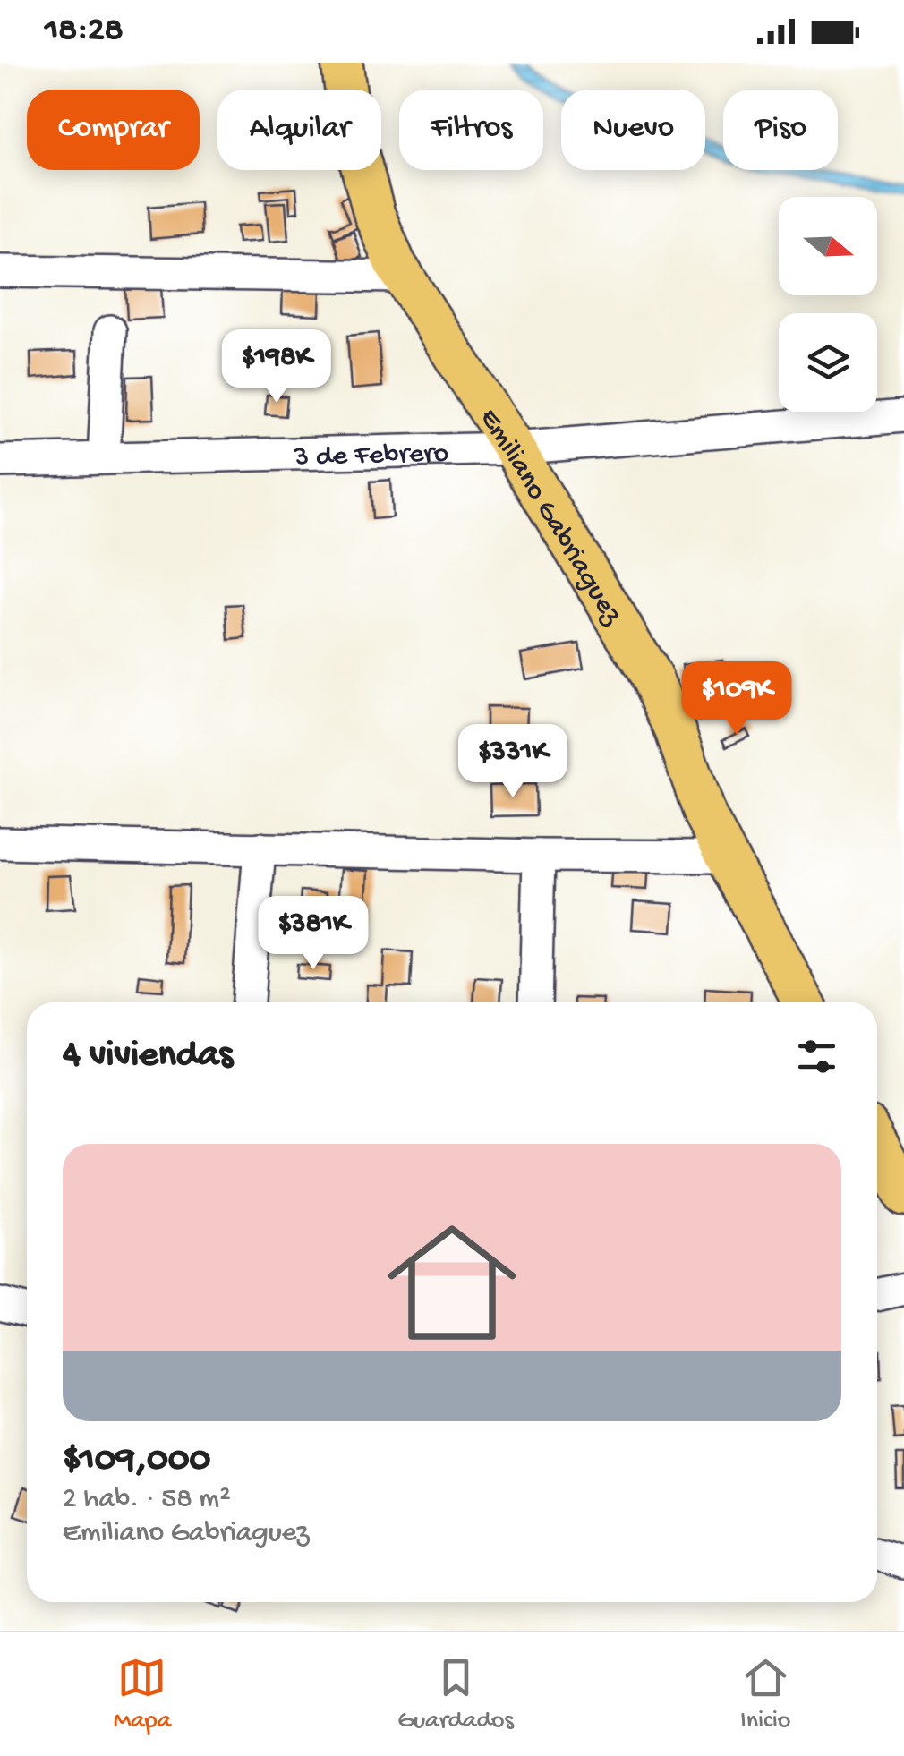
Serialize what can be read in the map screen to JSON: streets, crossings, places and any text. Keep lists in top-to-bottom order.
{
  "streets": {
    "main road": ["Emiliano Gabriaguez"],
    "street": ["3 de Febrero"]
  },
  "crossings": [
    ["3 de Febrero", "Emiliano Gabriaguez"]
  ],
  "north": "right",
  "page": {
    "status": "18:28",
    "chip": [
      "Comprar",
      "Alquilar",
      "Filtros",
      "Nuevo",
      "Piso"
    ],
    "price": [
      "$198K",
      "$109K",
      "$331K",
      "$381K"
    ],
    "heading": "4 viviendas",
    "list": [
      {
        "name": "$109,000",
        "note": "2 hab. · 58 m² · Emiliano Gabriaguez"
      }
    ],
    "tabs": ["Mapa", "Guardados", "Inicio"]
  }
}
